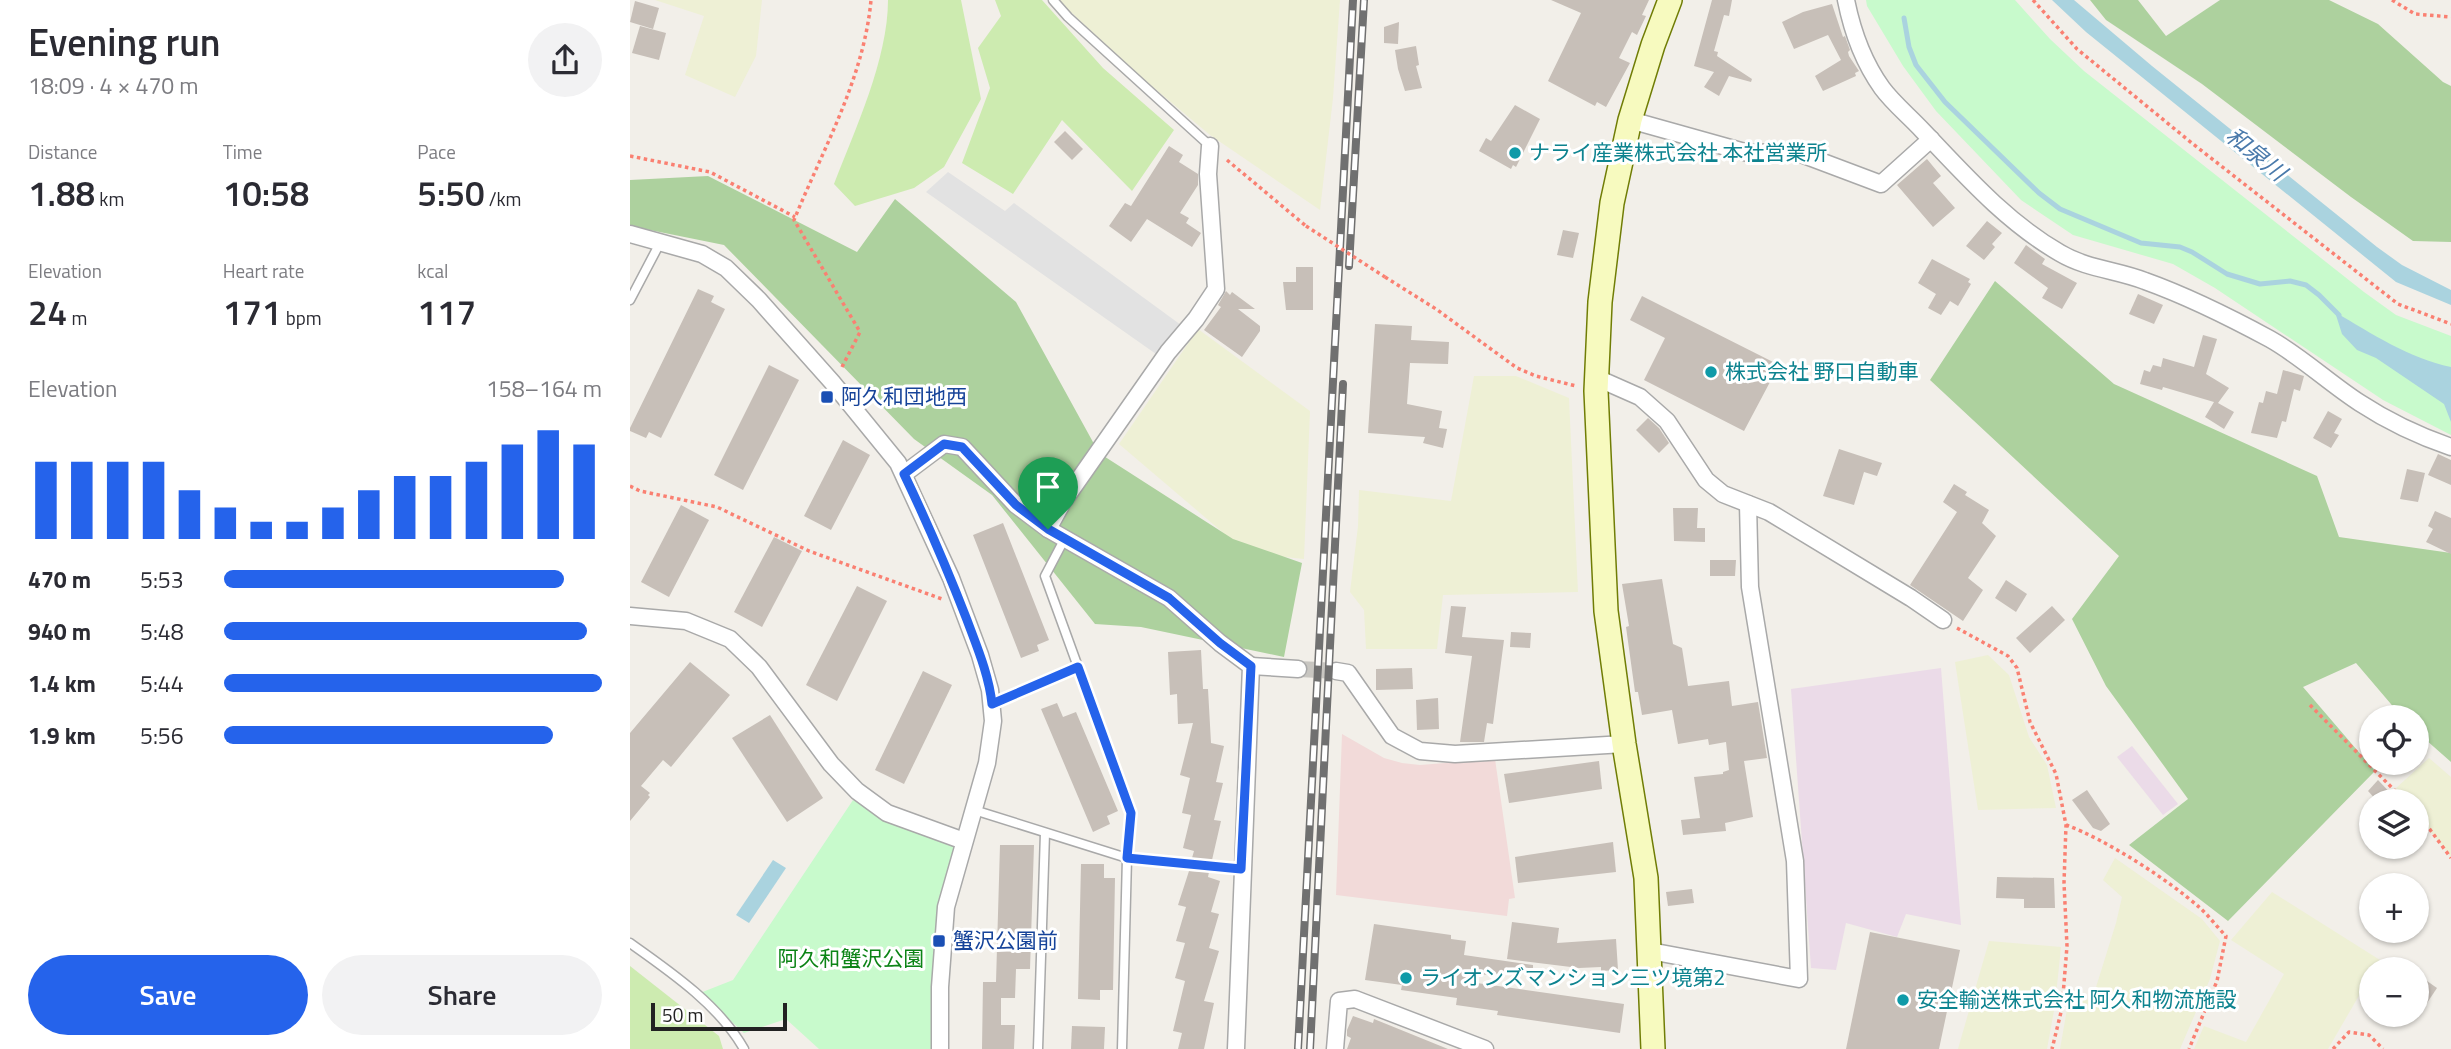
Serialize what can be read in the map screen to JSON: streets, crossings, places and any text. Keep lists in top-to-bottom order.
{
  "water": ["和泉川"],
  "parks": ["阿久和蟹沢公園"],
  "places": {
    "other": [
      "ナライ産業株式会社 本社営業所",
      "株式会社 野口自動車",
      "ライオンズマンション三ツ境第2",
      "安全輸送株式会社 阿久和物流施設"
    ],
    "transit": ["阿久和団地西", "蟹沢公園前"]
  },
  "scale_bar": "50 m",
  "page": {
    "heading": ["Evening run", "18:09 · 4 × 470 m"],
    "stats": [
      ["Distance", "1.88 km"],
      ["Time", "10:58"],
      ["Pace", "5:50 /km"],
      ["Elevation", "24 m"],
      ["Heart rate", "171 bpm"],
      ["kcal", "117"]
    ],
    "chart": ["Elevation", "158–164 m"],
    "list": [
      {
        "name": "470 m",
        "note": "5:53"
      },
      {
        "name": "940 m",
        "note": "5:48"
      },
      {
        "name": "1.4 km",
        "note": "5:44"
      },
      {
        "name": "1.9 km",
        "note": "5:56"
      }
    ],
    "map_buttons": ["+", "−"],
    "buttons": ["Save", "Share"],
    "scale": "50 m"
  }
}
